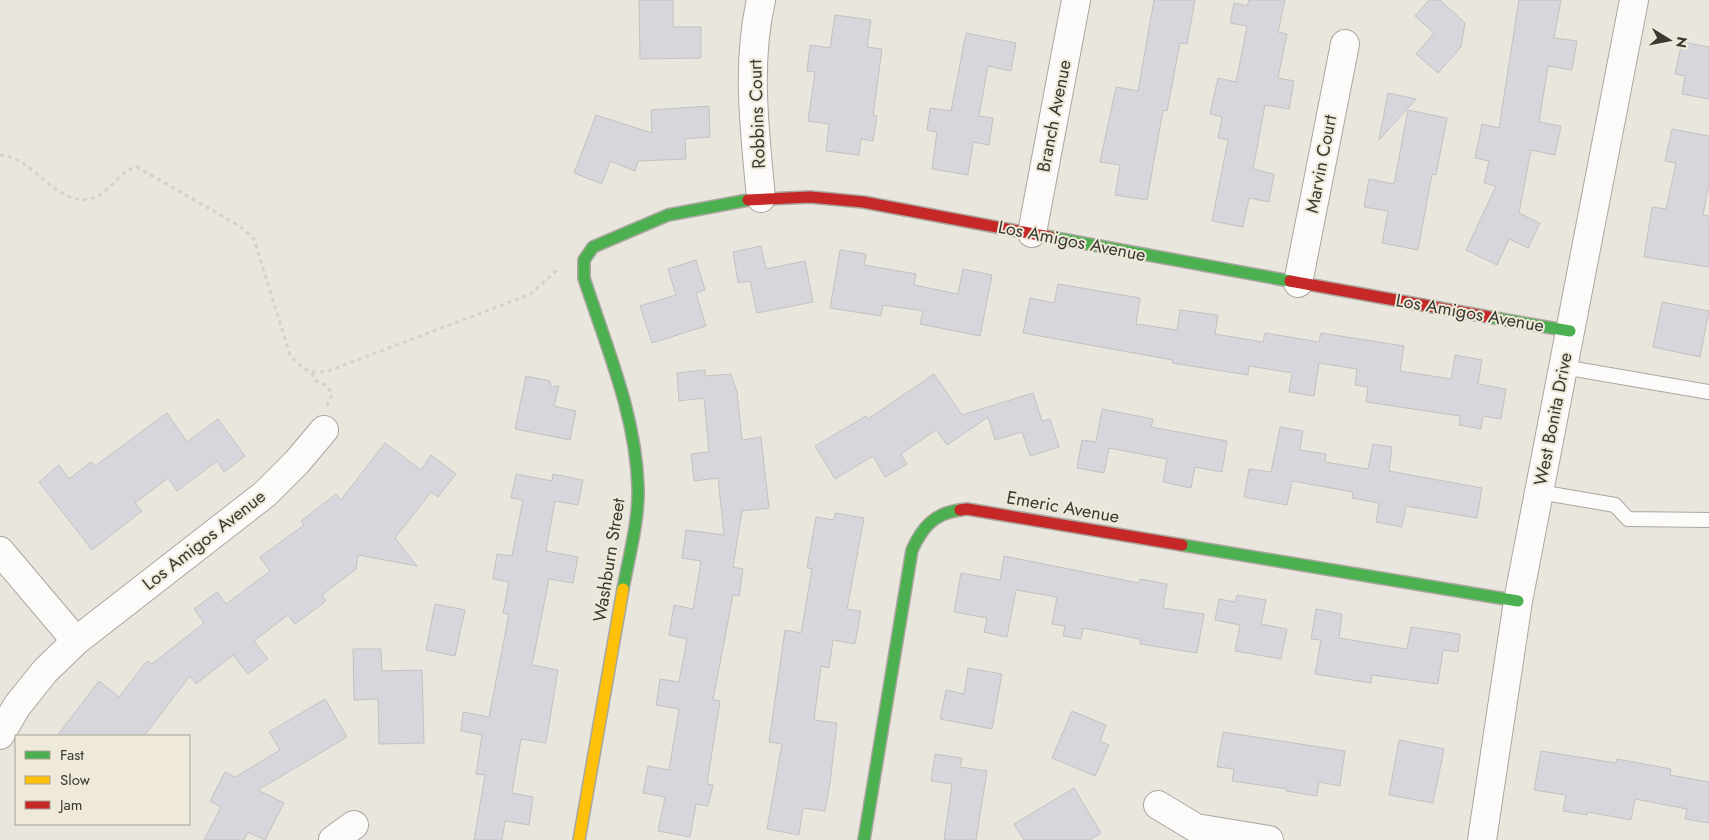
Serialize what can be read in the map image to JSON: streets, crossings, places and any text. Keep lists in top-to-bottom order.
{
  "streets": {
    "street": [
      "Robbins Court",
      "Branch Avenue",
      "Marvin Court",
      "Los Amigos Avenue",
      "West Bonita Drive",
      "Emeric Avenue",
      "Washburn Street"
    ]
  },
  "crossings": [
    ["Robbins Court", "Los Amigos Avenue"],
    ["Branch Avenue", "Los Amigos Avenue"],
    ["Marvin Court", "Los Amigos Avenue"],
    ["Los Amigos Avenue", "West Bonita Drive"],
    ["Los Amigos Avenue", "Washburn Street"],
    ["West Bonita Drive", "Emeric Avenue"]
  ],
  "legend": ["Fast", "Slow", "Jam"],
  "north": "right"
}
